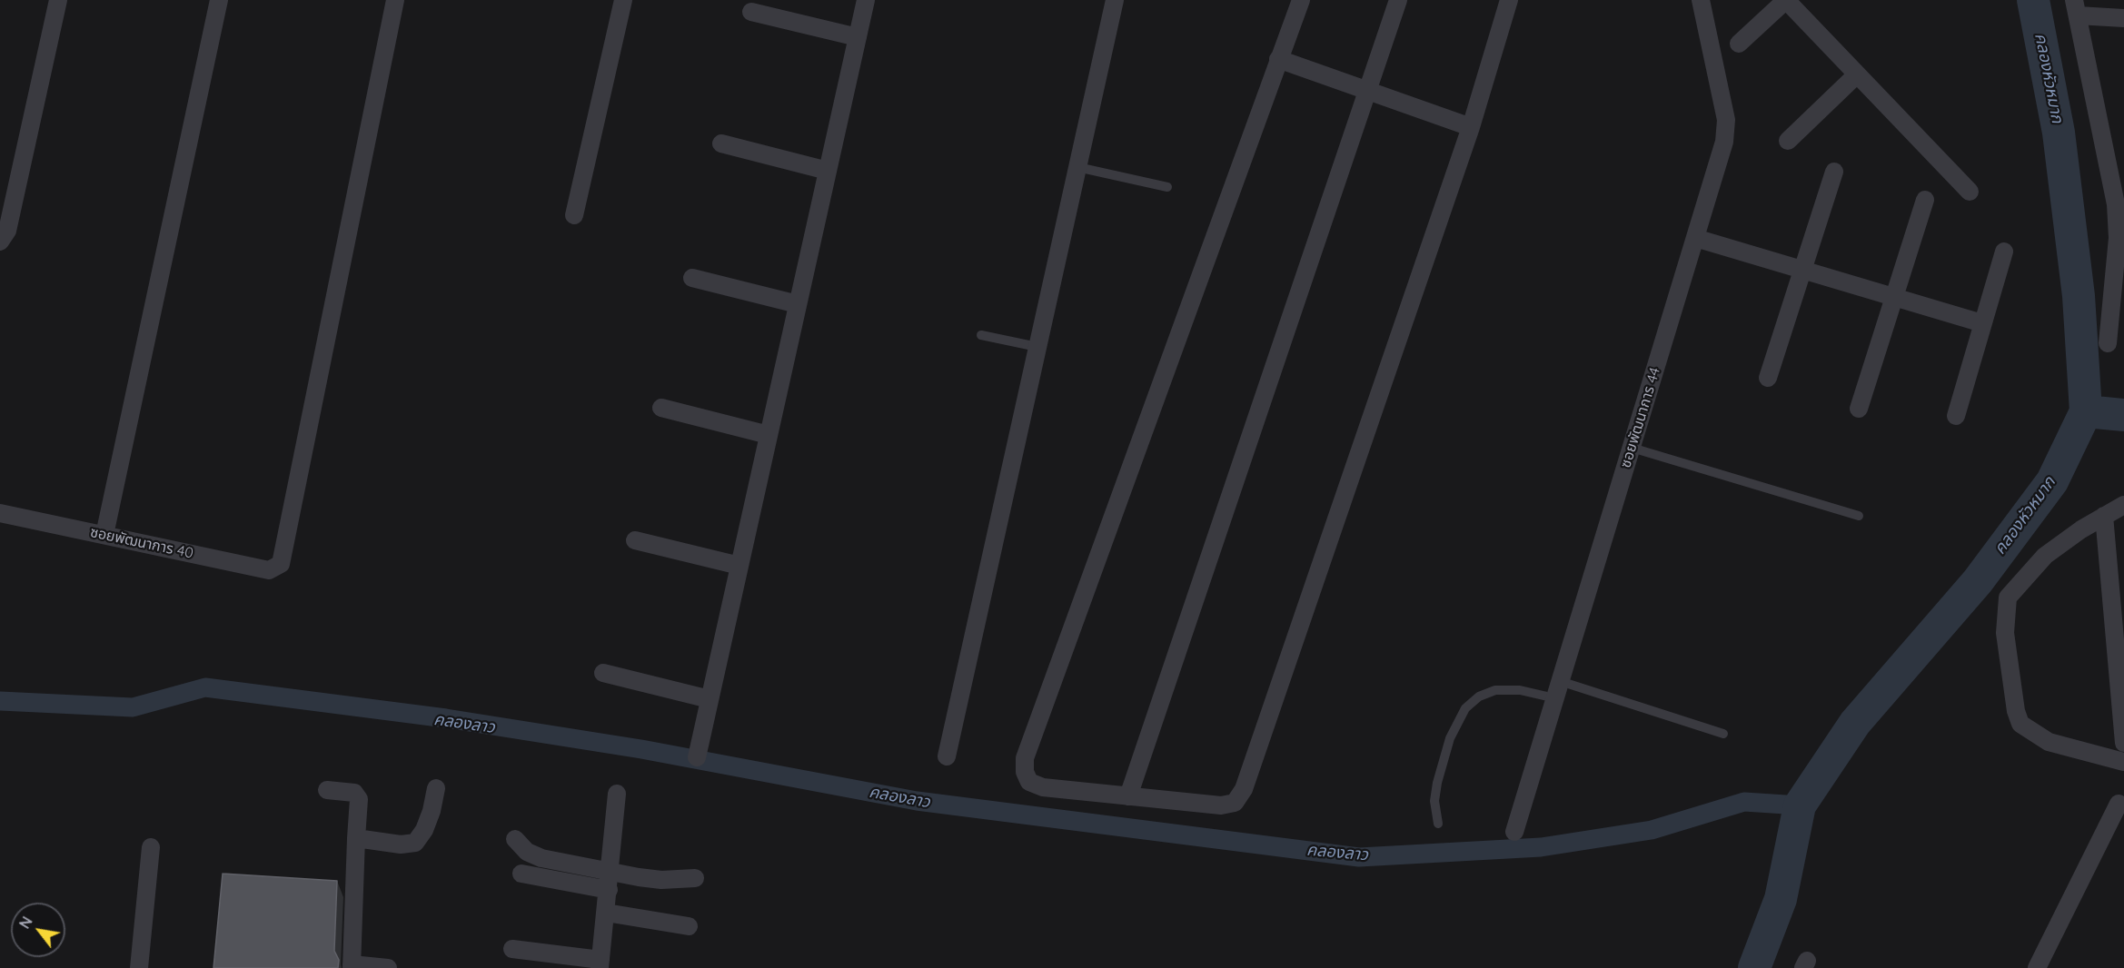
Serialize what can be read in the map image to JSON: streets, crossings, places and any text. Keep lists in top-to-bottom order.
{
  "streets": {
    "street": ["ซอยพัฒนาการ 44", "ซอยพัฒนาการ 40"]
  },
  "water": ["คลองหัวหมาก", "คลองลาว"],
  "north": "top left"
}
